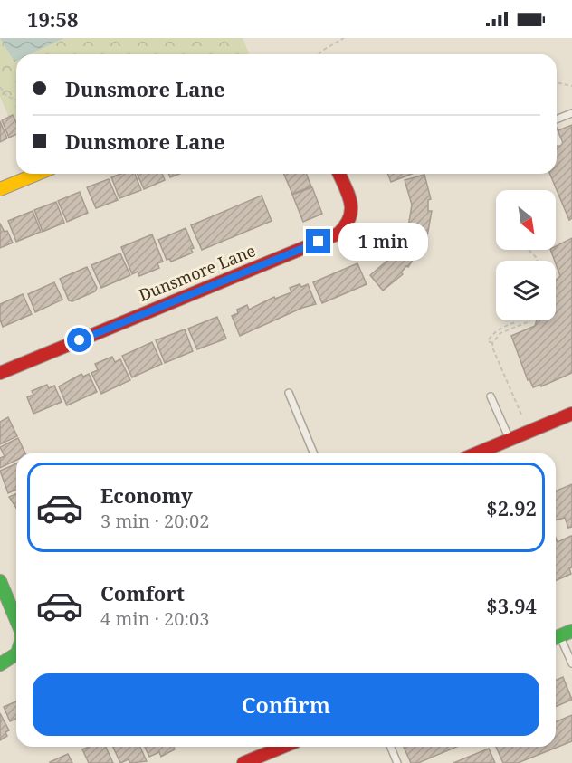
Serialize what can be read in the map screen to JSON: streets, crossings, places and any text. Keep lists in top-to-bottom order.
{
  "streets": {
    "street": ["Dunsmore Lane"]
  },
  "north": "bottom right",
  "page": {
    "status": "19:58",
    "banner": ["Dunsmore Lane", "Dunsmore Lane"],
    "bubble": "1 min",
    "list": [
      {
        "name": "Economy",
        "note": "3 min · 20:02",
        "value": "$2.92"
      },
      {
        "name": "Comfort",
        "note": "4 min · 20:03",
        "value": "$3.94"
      }
    ],
    "buttons": "Confirm"
  }
}
